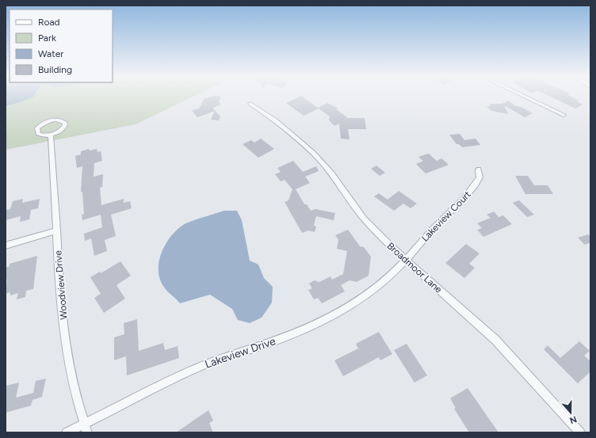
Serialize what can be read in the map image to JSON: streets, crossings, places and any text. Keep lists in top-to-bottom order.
{
  "streets": {
    "street": [
      "Lakeview Court",
      "Broadmoor Lane",
      "Woodview Drive",
      "Lakeview Drive"
    ]
  },
  "crossings": [
    ["Lakeview Court", "Broadmoor Lane"],
    ["Lakeview Court", "Lakeview Drive"],
    ["Broadmoor Lane", "Lakeview Drive"],
    ["Woodview Drive", "Lakeview Drive"]
  ],
  "legend": [
    "Road",
    "Park",
    "Water",
    "Building"
  ],
  "north": "bottom"
}
